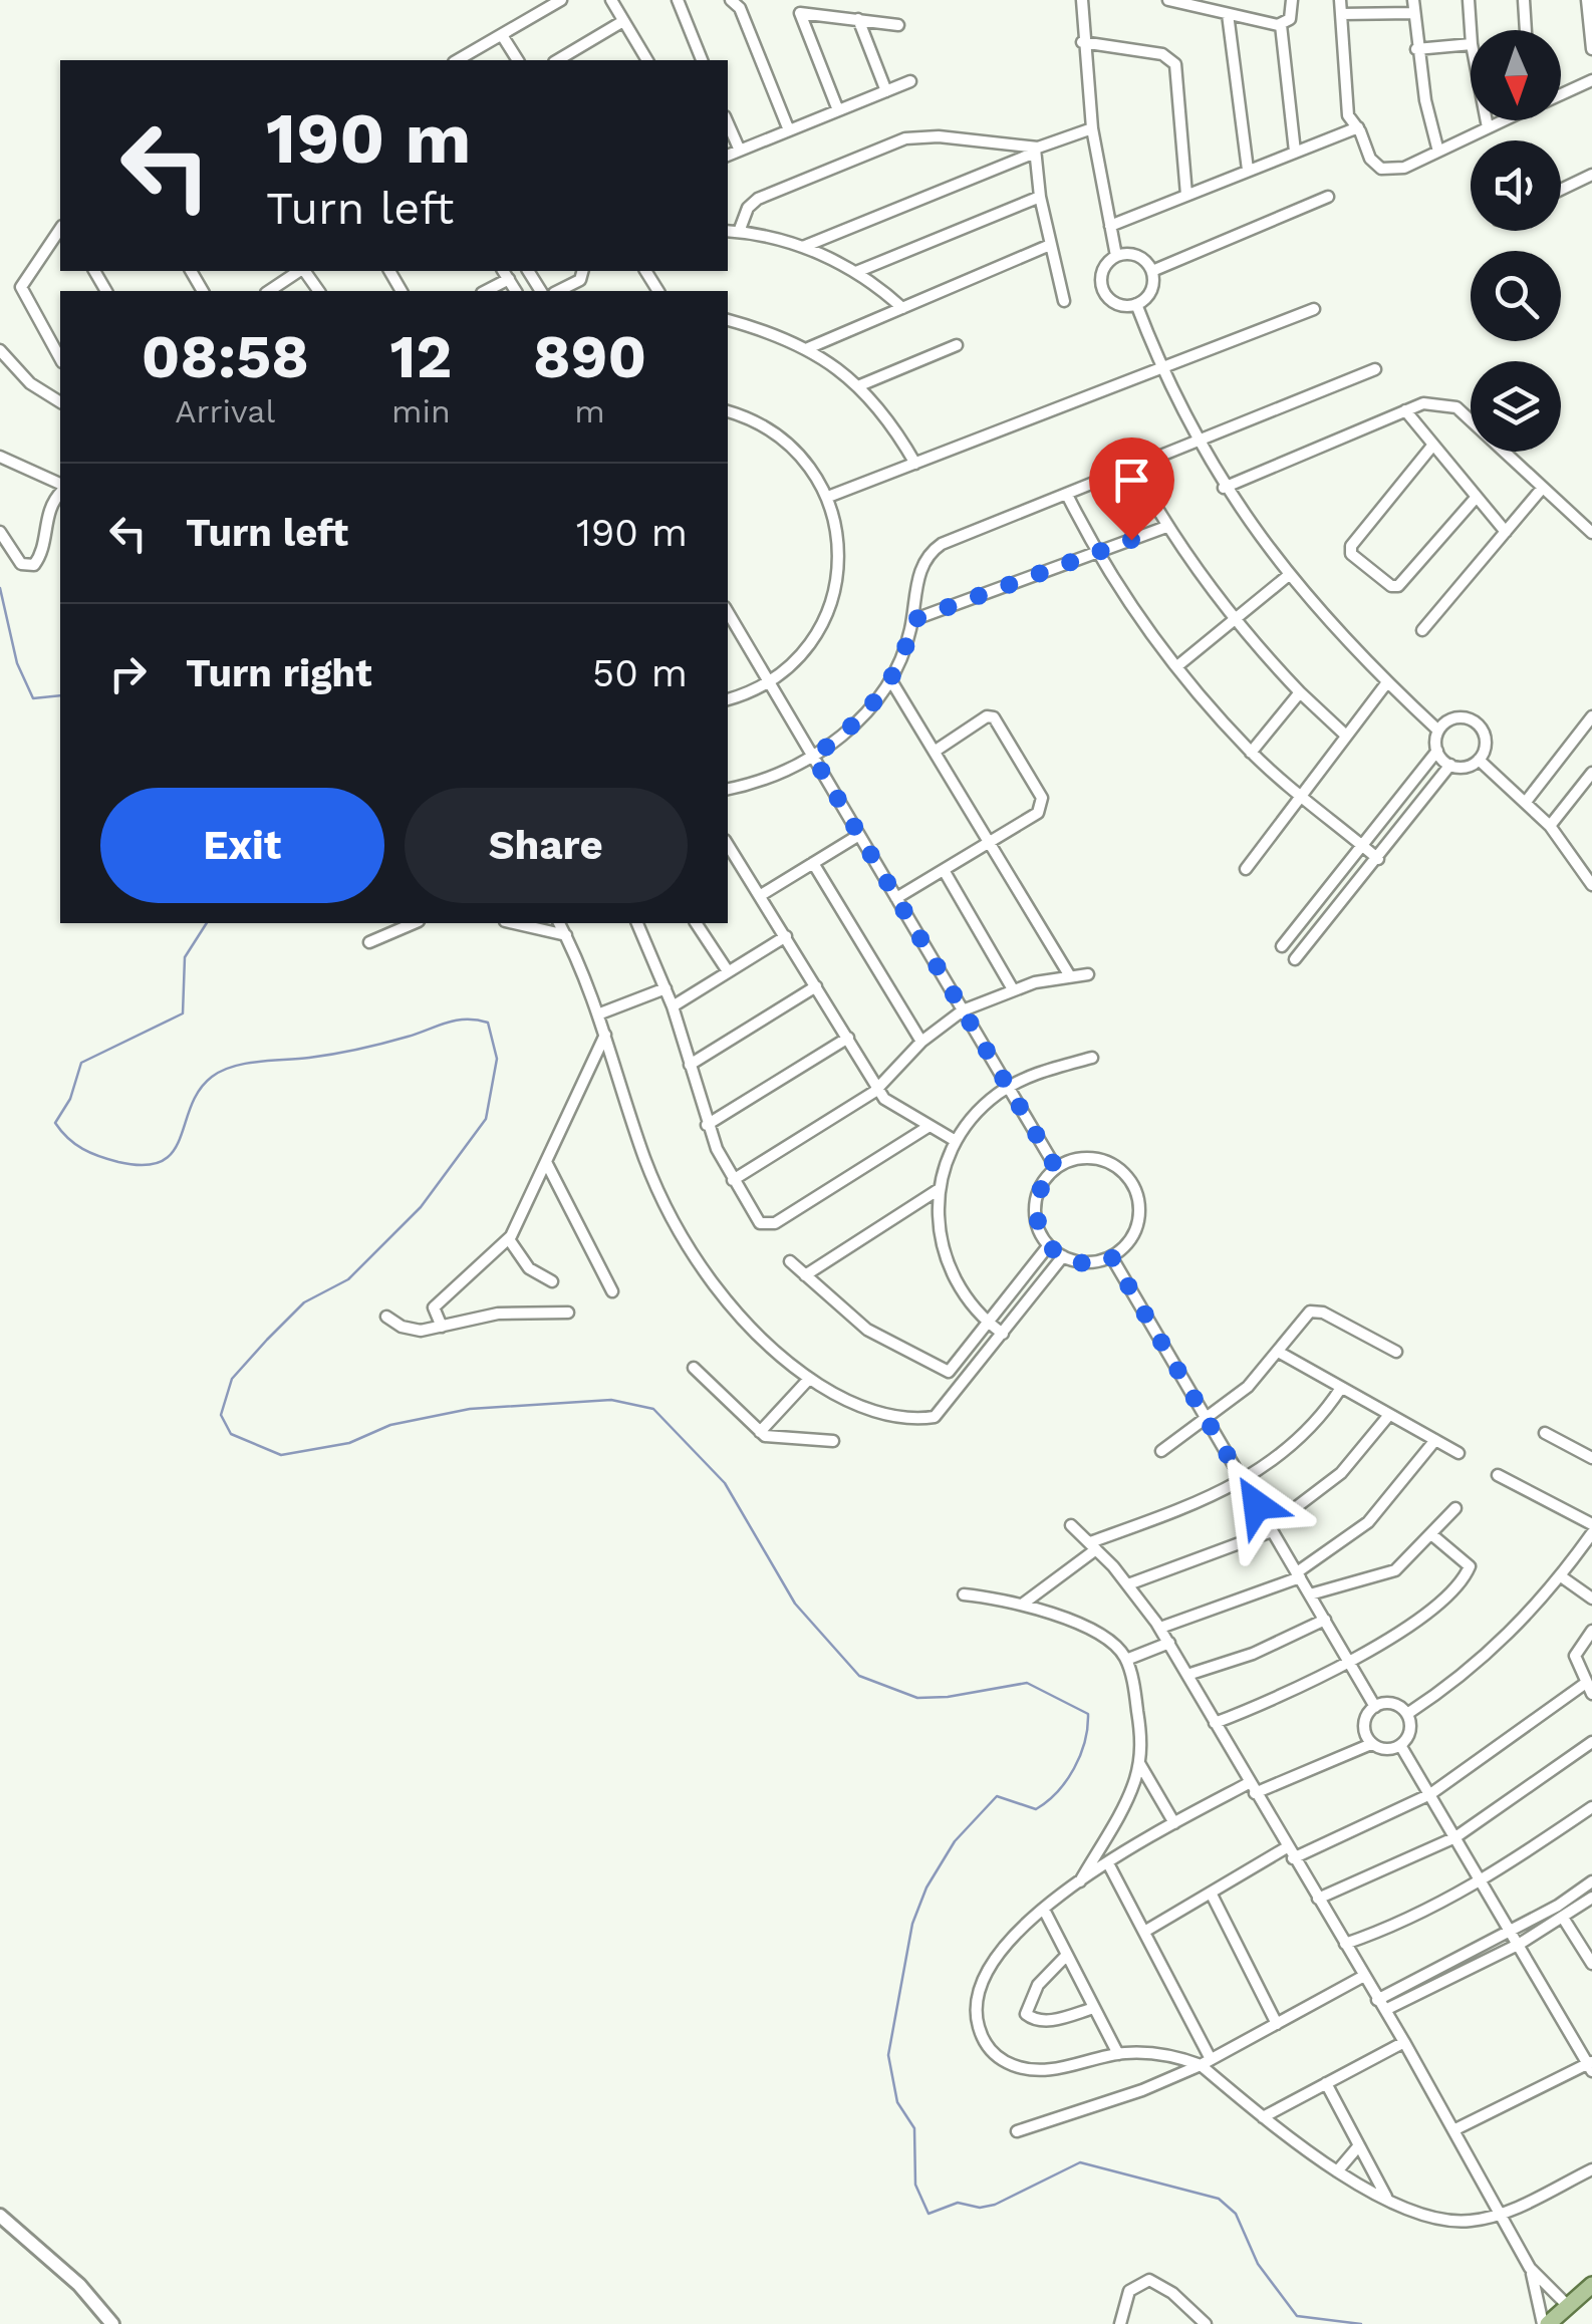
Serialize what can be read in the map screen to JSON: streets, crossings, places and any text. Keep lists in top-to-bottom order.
{
  "north": "bottom",
  "page": {
    "turn": ["190 m", "Turn left"],
    "eta": [
      "08:58",
      "Arrival",
      "12",
      "min",
      "890",
      "m"
    ],
    "list": [
      {
        "name": "Turn left",
        "value": "190 m"
      },
      {
        "name": "Turn right",
        "value": "50 m"
      }
    ],
    "buttons": ["Exit", "Share"]
  }
}
